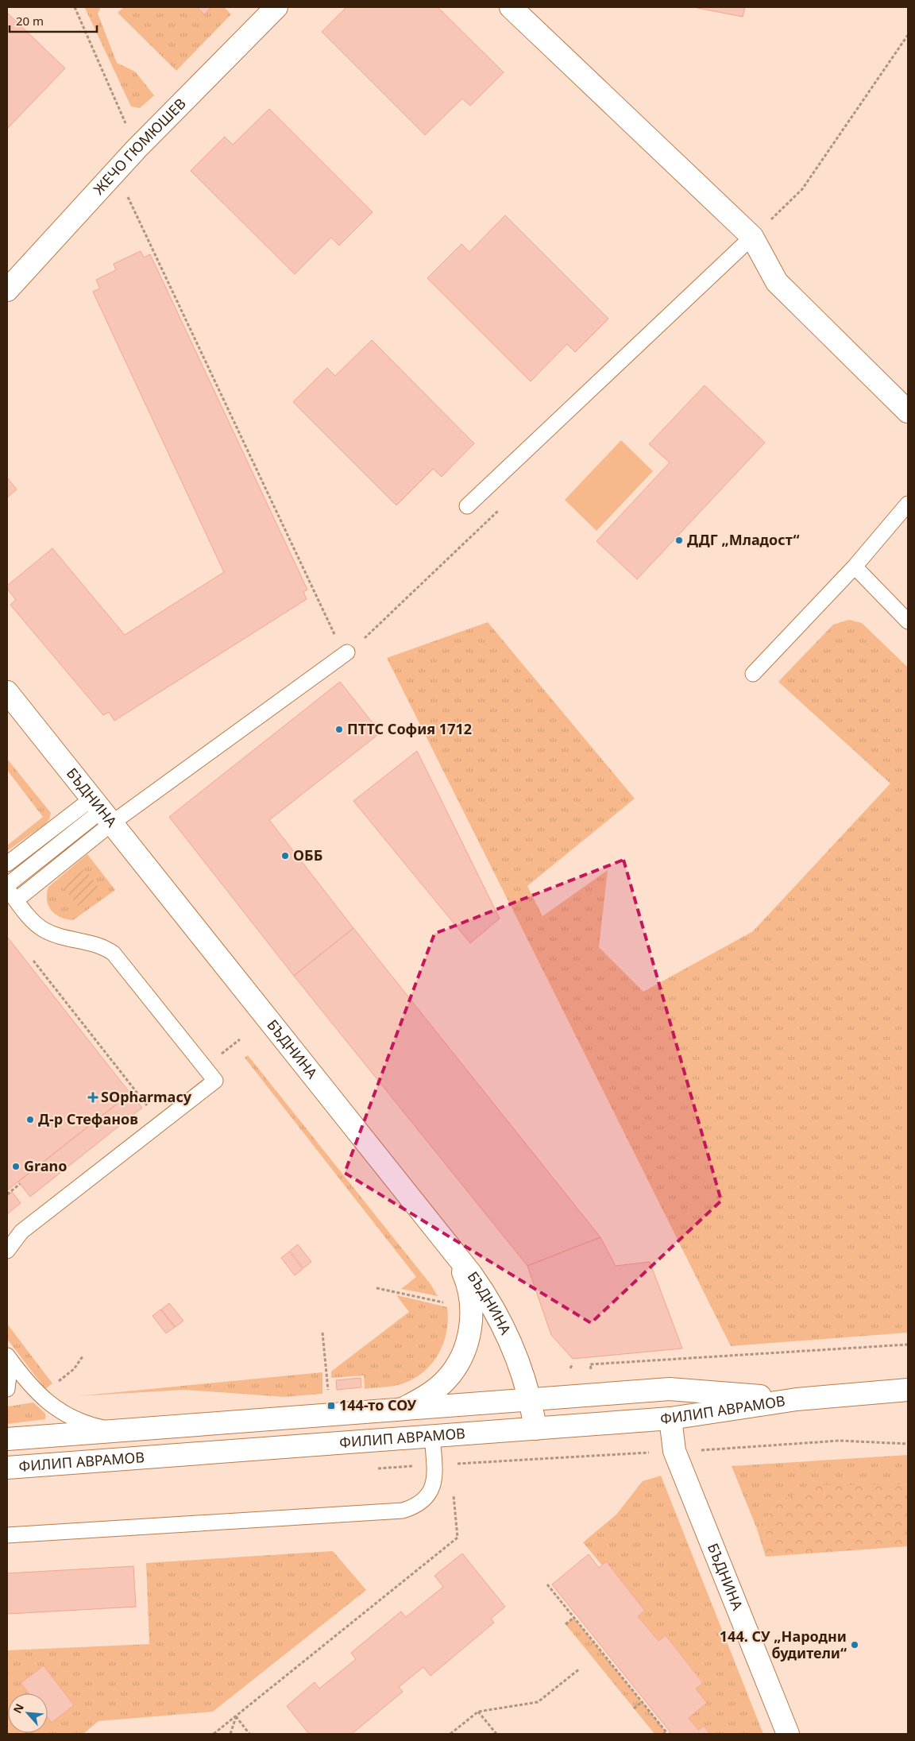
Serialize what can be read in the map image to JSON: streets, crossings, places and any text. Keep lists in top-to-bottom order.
{
  "streets": {
    "street": ["ЖЕЧО ГЮМЮШЕВ", "БЪДНИНА", "ФИЛИП АВРАМОВ"]
  },
  "crossings": [
    ["БЪДНИНА", "ФИЛИП АВРАМОВ"]
  ],
  "places": {
    "other": [
      "ДДГ „Младост“",
      "ПТТС София 1712",
      "ОББ",
      "Д-р Стефанов",
      "Grano",
      "144. СУ „Народни будители“"
    ],
    "health": ["SOpharmacy"],
    "transit": ["144-то СОУ"]
  },
  "scale_bar": "20 m",
  "north": "top left"
}
